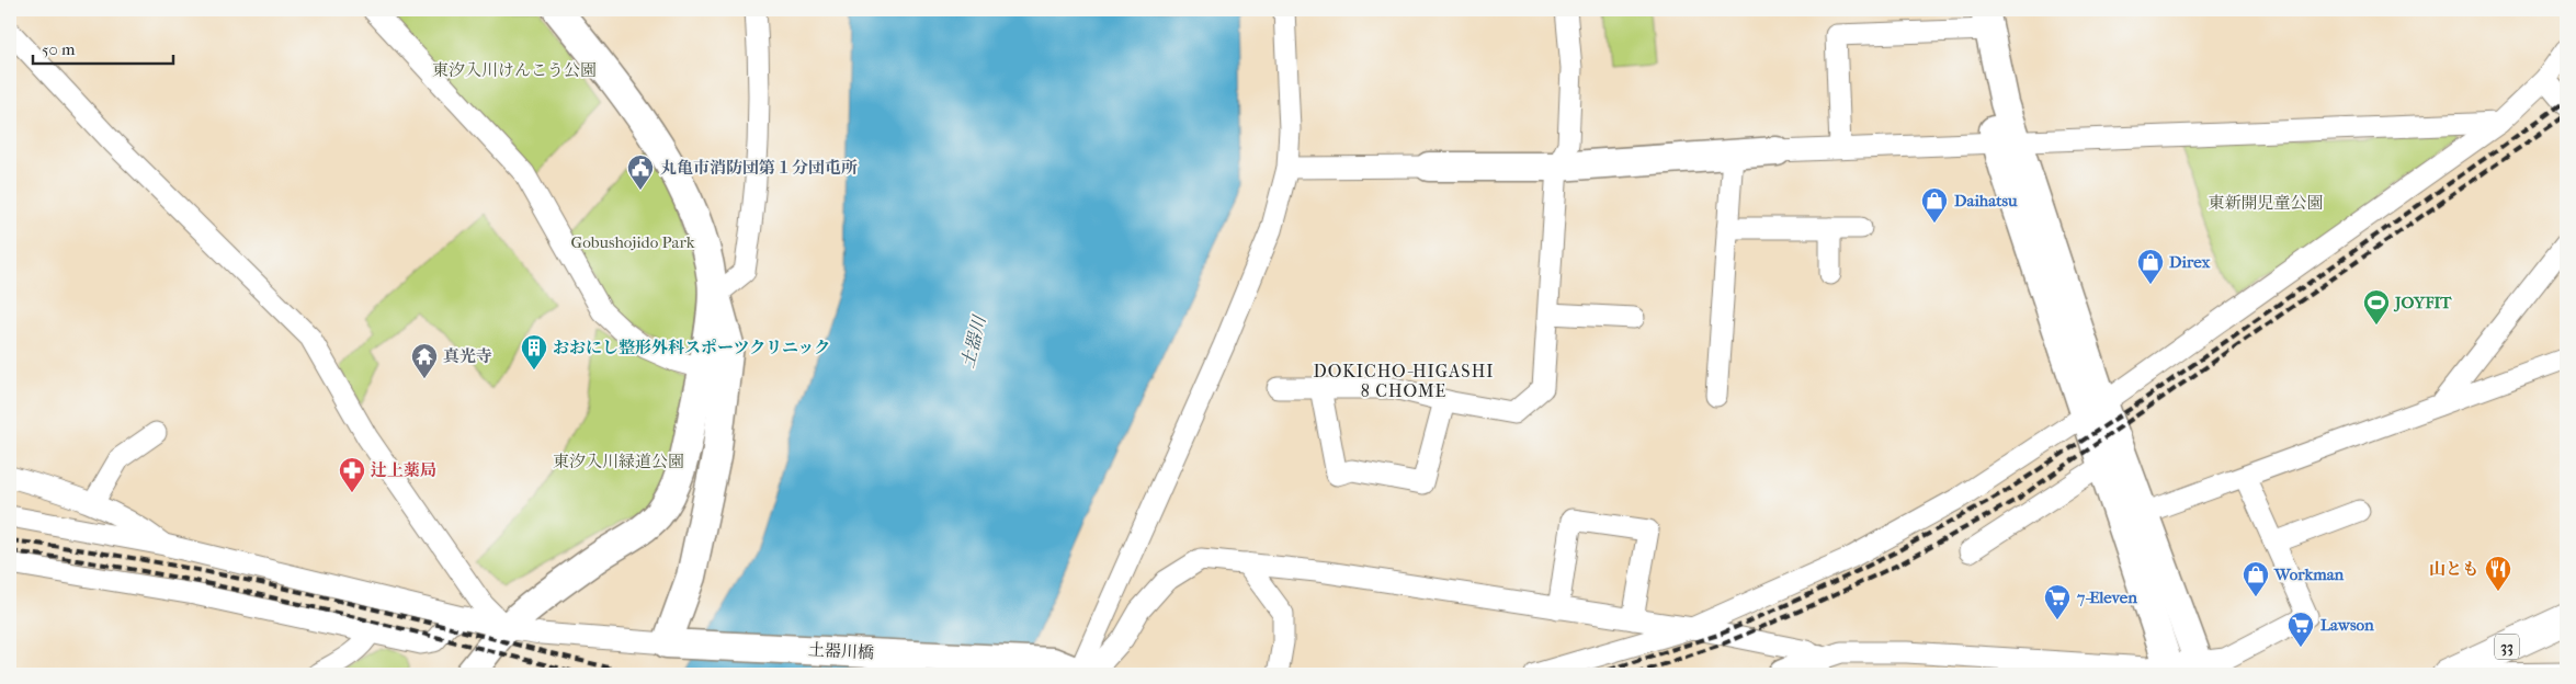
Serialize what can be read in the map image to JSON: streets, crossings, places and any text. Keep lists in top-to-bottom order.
{
  "streets": {
    "main road": ["33"],
    "street": ["土器川橋"]
  },
  "districts": ["DOKICHO-HIGASHI 8 CHOME"],
  "water": ["土器川"],
  "parks": [
    "東汐入川けんこう公園",
    "東新開児童公園",
    "Gobushojido Park",
    "東汐入川緑道公園"
  ],
  "places": {
    "public building": ["丸亀市消防団第１分団屯所"],
    "shop": ["Daihatsu", "Direx", "Workman"],
    "sports": ["JOYFIT"],
    "building": ["おおにし整形外科スポーツクリニック"],
    "temple": ["真光寺"],
    "pharmacy": ["辻上薬局"],
    "restaurant": ["山とも"],
    "supermarket": ["7-Eleven", "Lawson"]
  },
  "scale_bar": "50 m"
}
